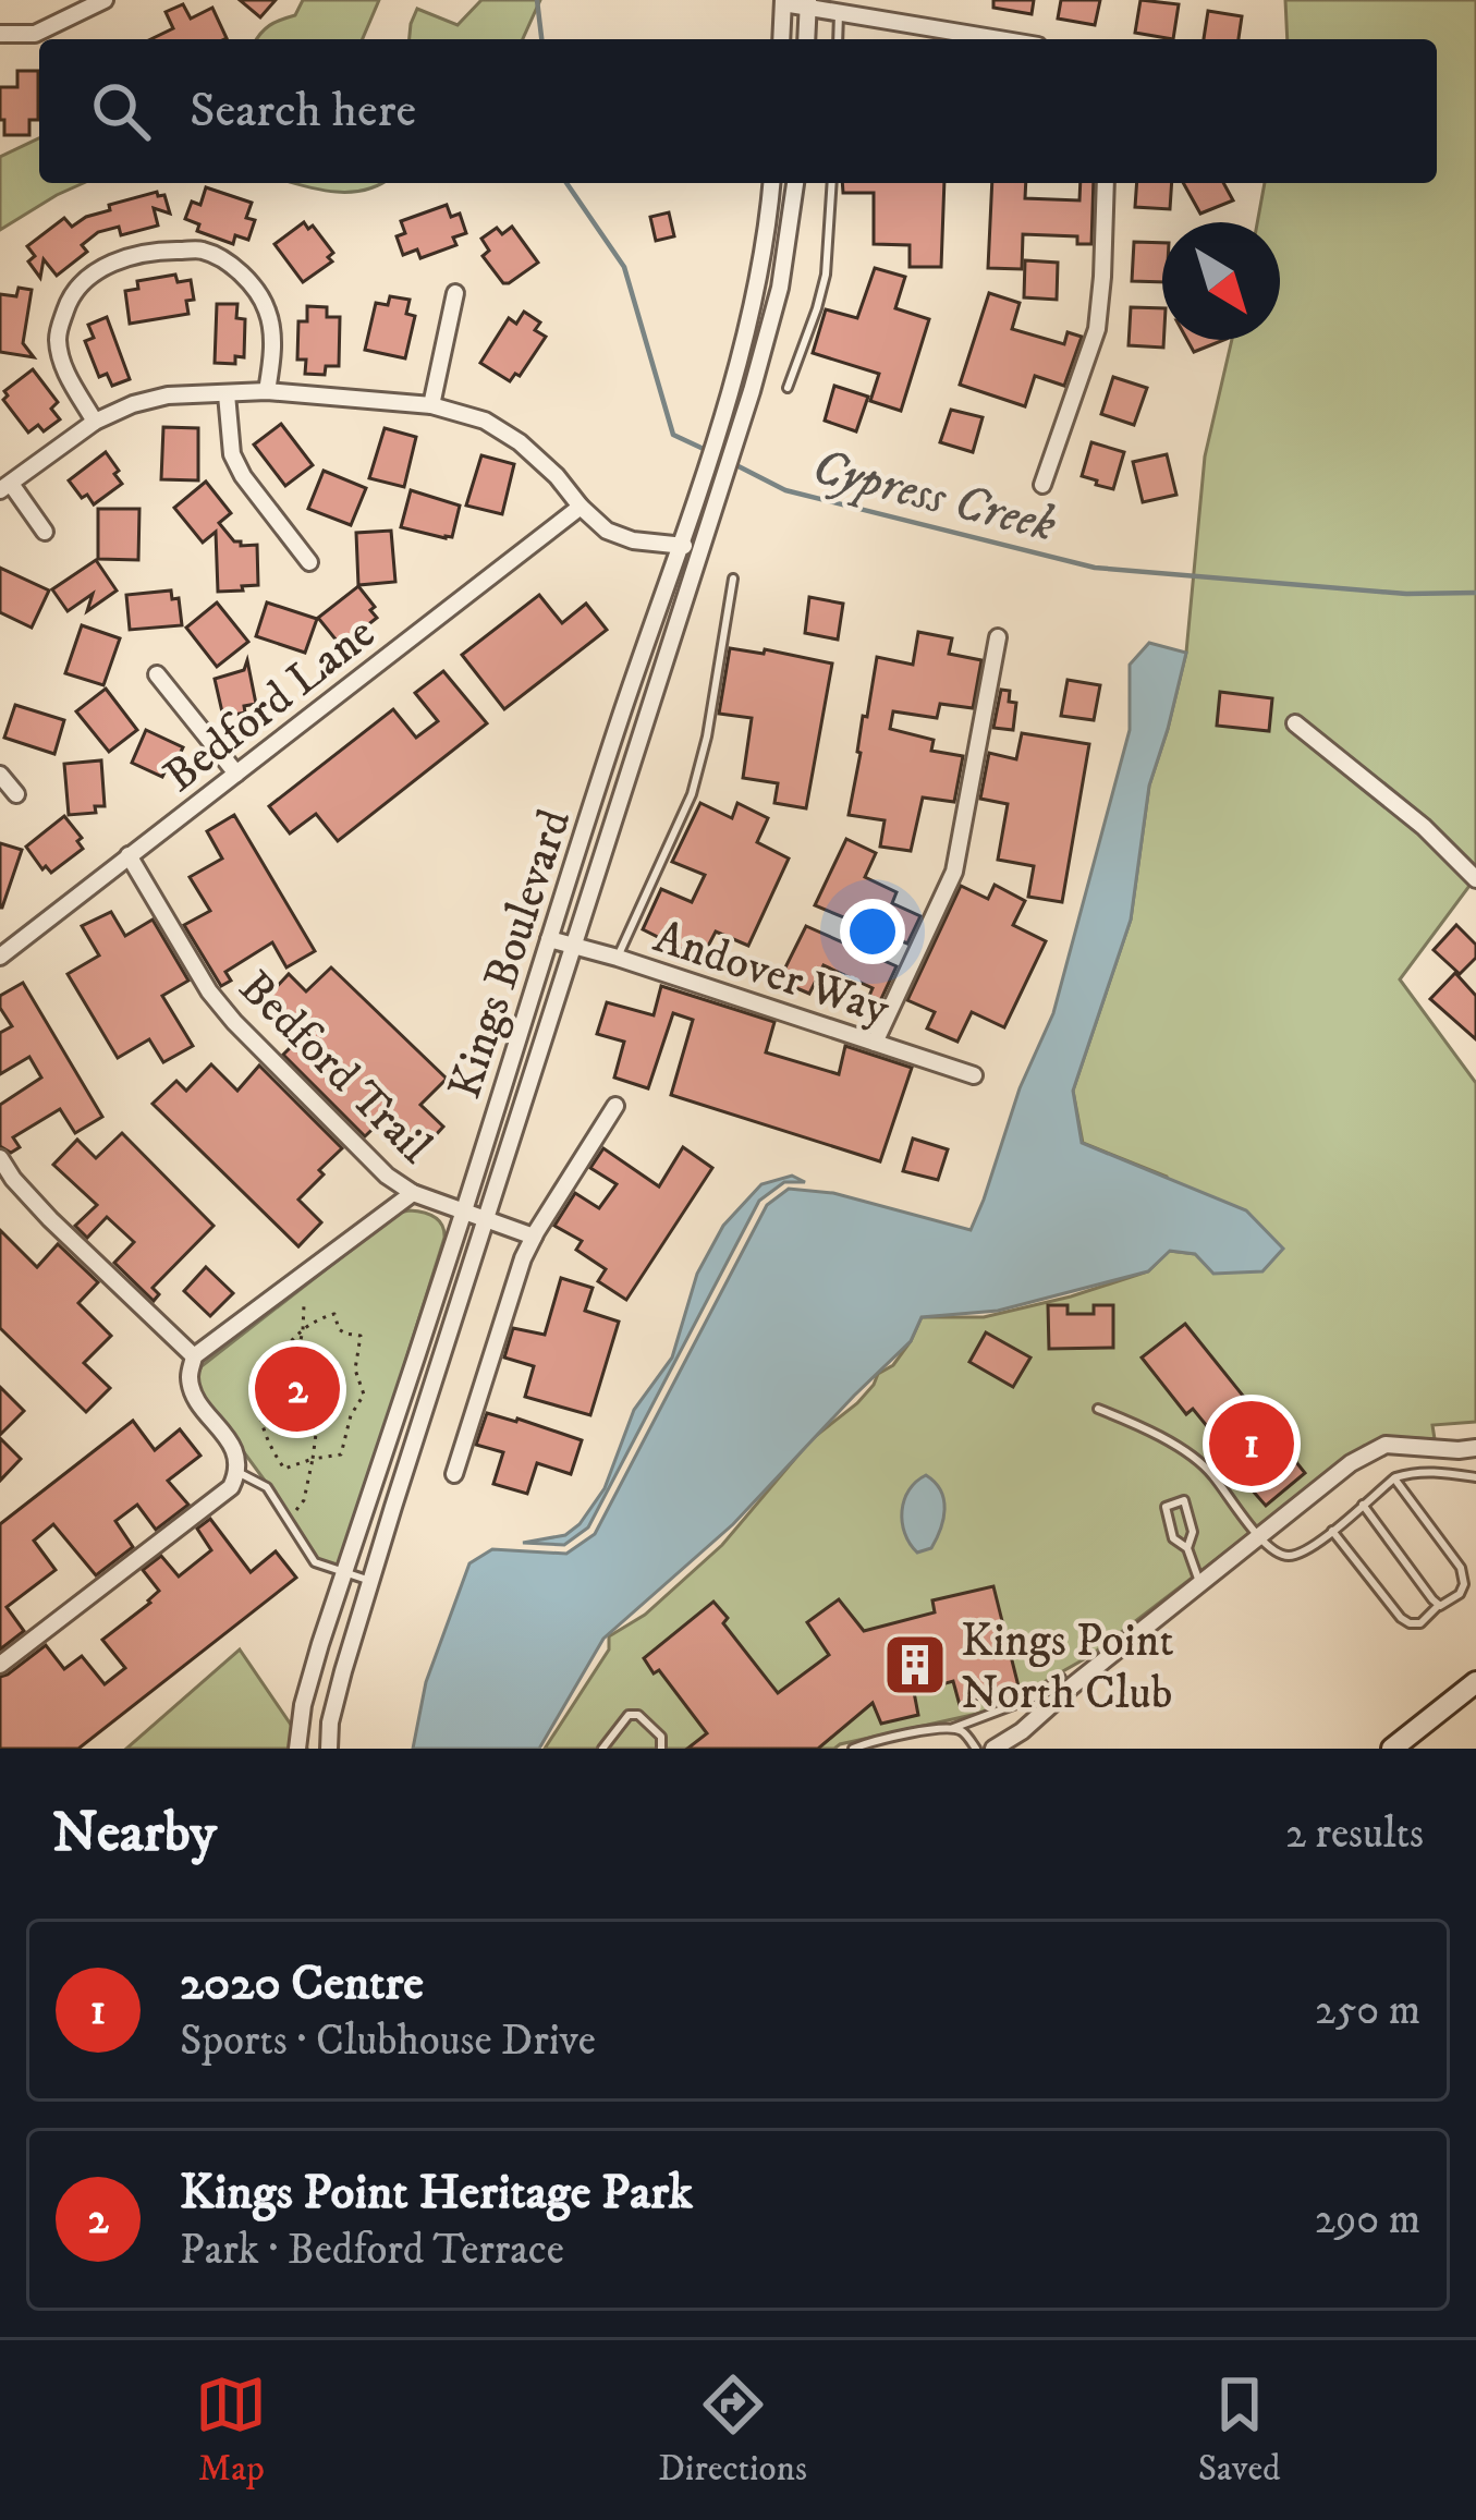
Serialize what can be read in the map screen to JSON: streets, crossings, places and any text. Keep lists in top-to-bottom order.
{
  "streets": {
    "street": [
      "Bedford Lane",
      "Kings Boulevard",
      "Andover Way",
      "Bedford Trail"
    ]
  },
  "crossings": [
    ["Bedford Lane", "Bedford Trail"],
    ["Kings Boulevard", "Andover Way"],
    ["Kings Boulevard", "Bedford Trail"]
  ],
  "water": ["Cypress Creek"],
  "places": {
    "building": ["Kings Point North Club"]
  },
  "north": "bottom right",
  "page": {
    "search": "Search here",
    "pins": ["2", "1"],
    "heading": ["Nearby", "2 results"],
    "list": [
      {
        "mark": "1",
        "name": "2020 Centre",
        "note": "Sports · Clubhouse Drive",
        "value": "250 m"
      },
      {
        "mark": "2",
        "name": "Kings Point Heritage Park",
        "note": "Park · Bedford Terrace",
        "value": "290 m"
      }
    ],
    "nav": ["Map", "Directions", "Saved"]
  }
}
